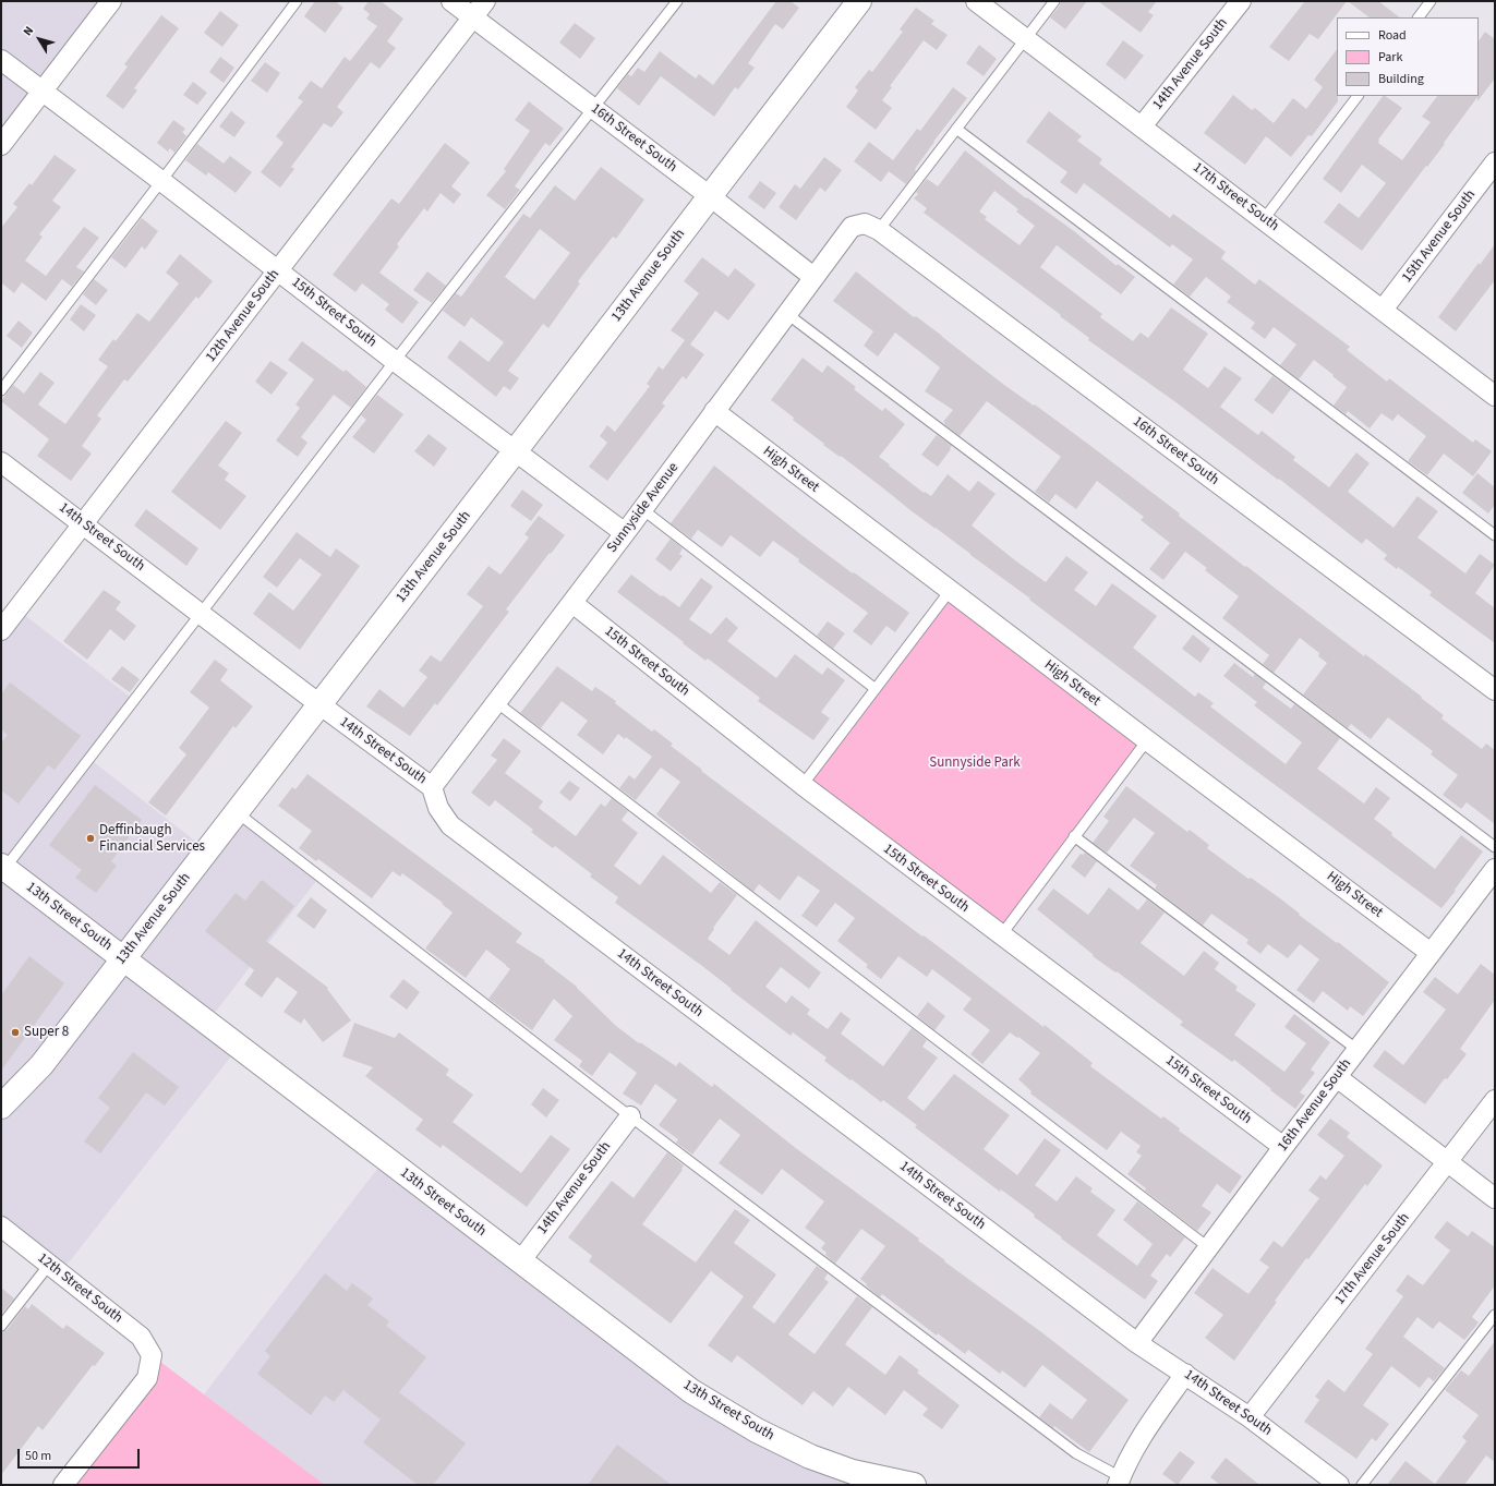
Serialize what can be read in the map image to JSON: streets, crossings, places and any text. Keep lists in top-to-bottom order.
{
  "streets": {
    "street": [
      "14th Avenue South",
      "16th Street South",
      "17th Street South",
      "15th Avenue South",
      "13th Avenue South",
      "15th Street South",
      "12th Avenue South",
      "High Street",
      "Sunnyside Avenue",
      "14th Street South",
      "13th Street South",
      "16th Avenue South",
      "17th Avenue South",
      "12th Street South"
    ]
  },
  "crossings": [
    ["14th Avenue South", "17th Street South"],
    ["14th Avenue South", "13th Street South"],
    ["16th Street South", "13th Avenue South"],
    ["16th Street South", "12th Avenue South"],
    ["16th Street South", "Sunnyside Avenue"],
    ["17th Street South", "15th Avenue South"],
    ["13th Avenue South", "15th Street South"],
    ["13th Avenue South", "14th Street South"],
    ["13th Avenue South", "13th Street South"],
    ["15th Street South", "12th Avenue South"],
    ["15th Street South", "Sunnyside Avenue"],
    ["15th Street South", "16th Avenue South"],
    ["12th Avenue South", "14th Street South"],
    ["High Street", "Sunnyside Avenue"],
    ["High Street", "16th Avenue South"],
    ["Sunnyside Avenue", "14th Street South"],
    ["14th Street South", "16th Avenue South"],
    ["14th Street South", "17th Avenue South"]
  ],
  "parks": ["Sunnyside Park"],
  "places": ["Deffinbaugh Financial Services", "Super 8"],
  "legend": ["Road", "Park", "Building"],
  "scale_bar": "50 m",
  "north": "top left"
}
